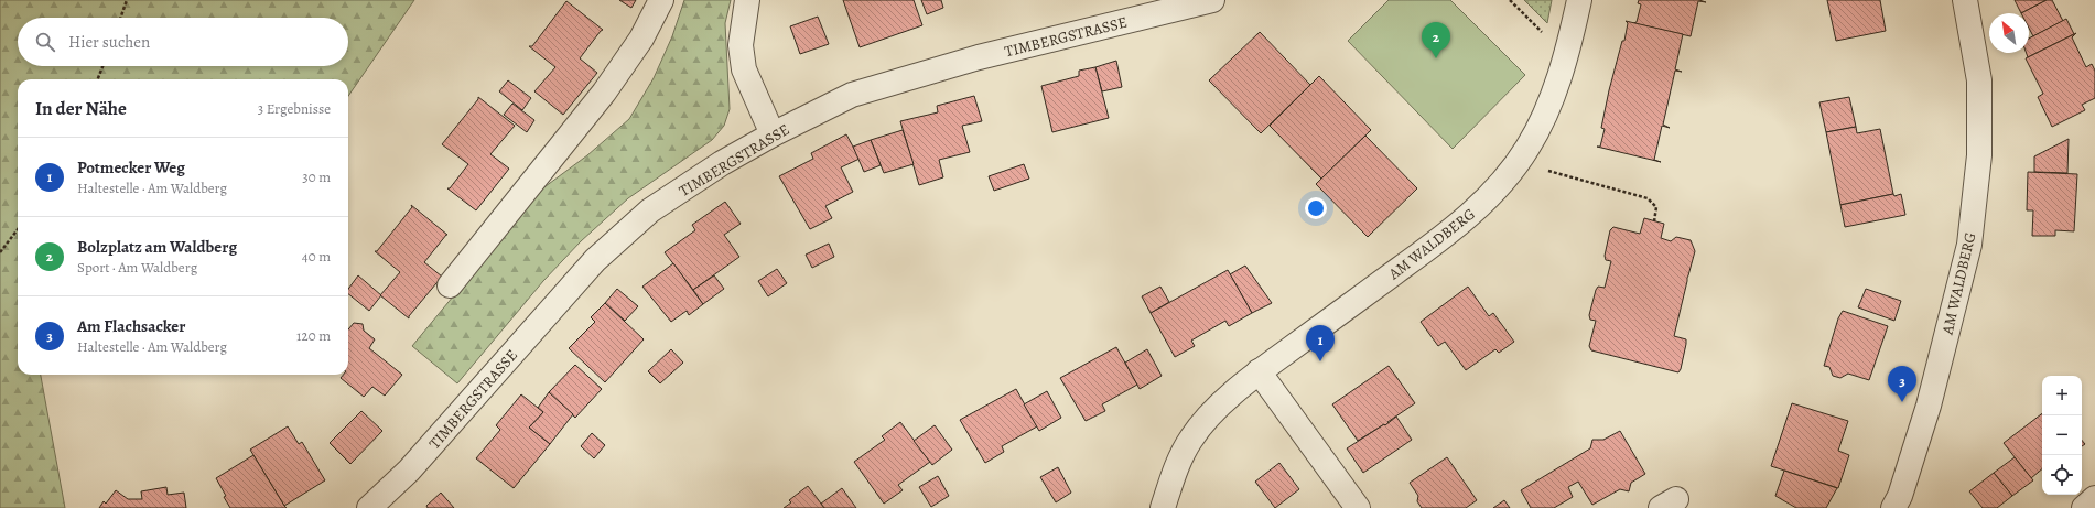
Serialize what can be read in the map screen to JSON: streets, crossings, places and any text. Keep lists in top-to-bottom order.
{
  "streets": {
    "street": ["TIMBERGSTRASSE", "AM WALDBERG"]
  },
  "north": "top left",
  "page": {
    "search": "Hier suchen",
    "pins": ["2", "1", "3"],
    "heading": ["In der Nähe", "3 Ergebnisse"],
    "list": [
      {
        "mark": "1",
        "name": "Potmecker Weg",
        "note": "Haltestelle · Am Waldberg",
        "value": "30 m"
      },
      {
        "mark": "2",
        "name": "Bolzplatz am Waldberg",
        "note": "Sport · Am Waldberg",
        "value": "40 m"
      },
      {
        "mark": "3",
        "name": "Am Flachsacker",
        "note": "Haltestelle · Am Waldberg",
        "value": "120 m"
      }
    ],
    "map_buttons": ["+", "−"]
  }
}
